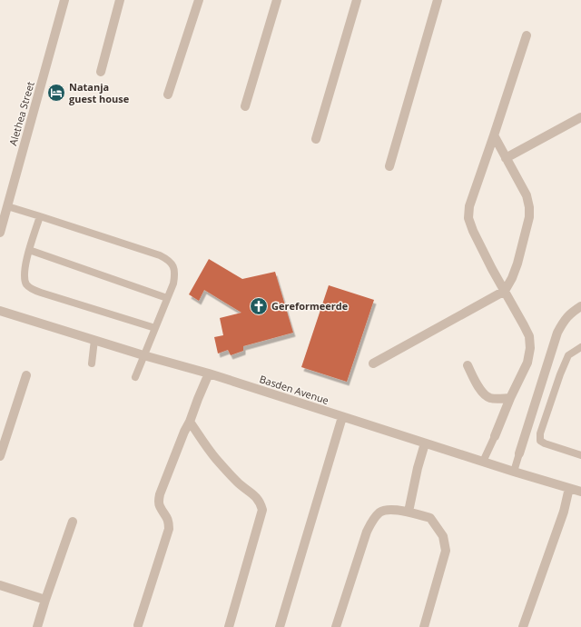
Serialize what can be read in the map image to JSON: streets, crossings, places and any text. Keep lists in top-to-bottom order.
{
  "streets": {
    "street": ["Alethea Street", "Basden Avenue"]
  },
  "places": {
    "hotel": ["Natanja guest house"],
    "church": ["Gereformeerde"]
  }
}
